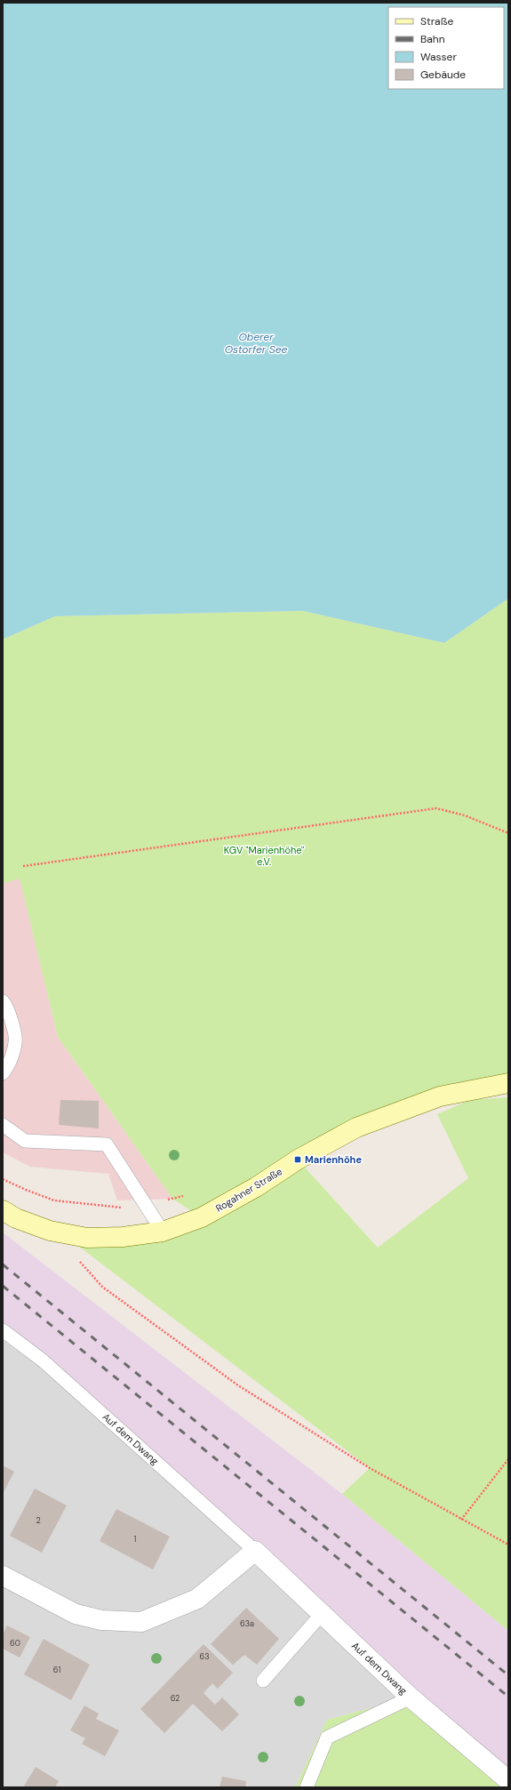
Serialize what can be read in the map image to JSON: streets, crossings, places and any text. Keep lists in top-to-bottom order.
{
  "streets": {
    "street": ["Rogahner Straße", "Auf dem Dwang"]
  },
  "water": ["Oberer Ostorfer See"],
  "parks": ["KGV \"Marienhöhe\" e.V."],
  "places": {
    "transit": ["Marienhöhe"]
  },
  "house_numbers": [
    "2",
    "1",
    "63a",
    "60",
    "63",
    "61",
    "62"
  ],
  "legend": [
    "Straße",
    "Bahn",
    "Wasser",
    "Gebäude"
  ]
}
